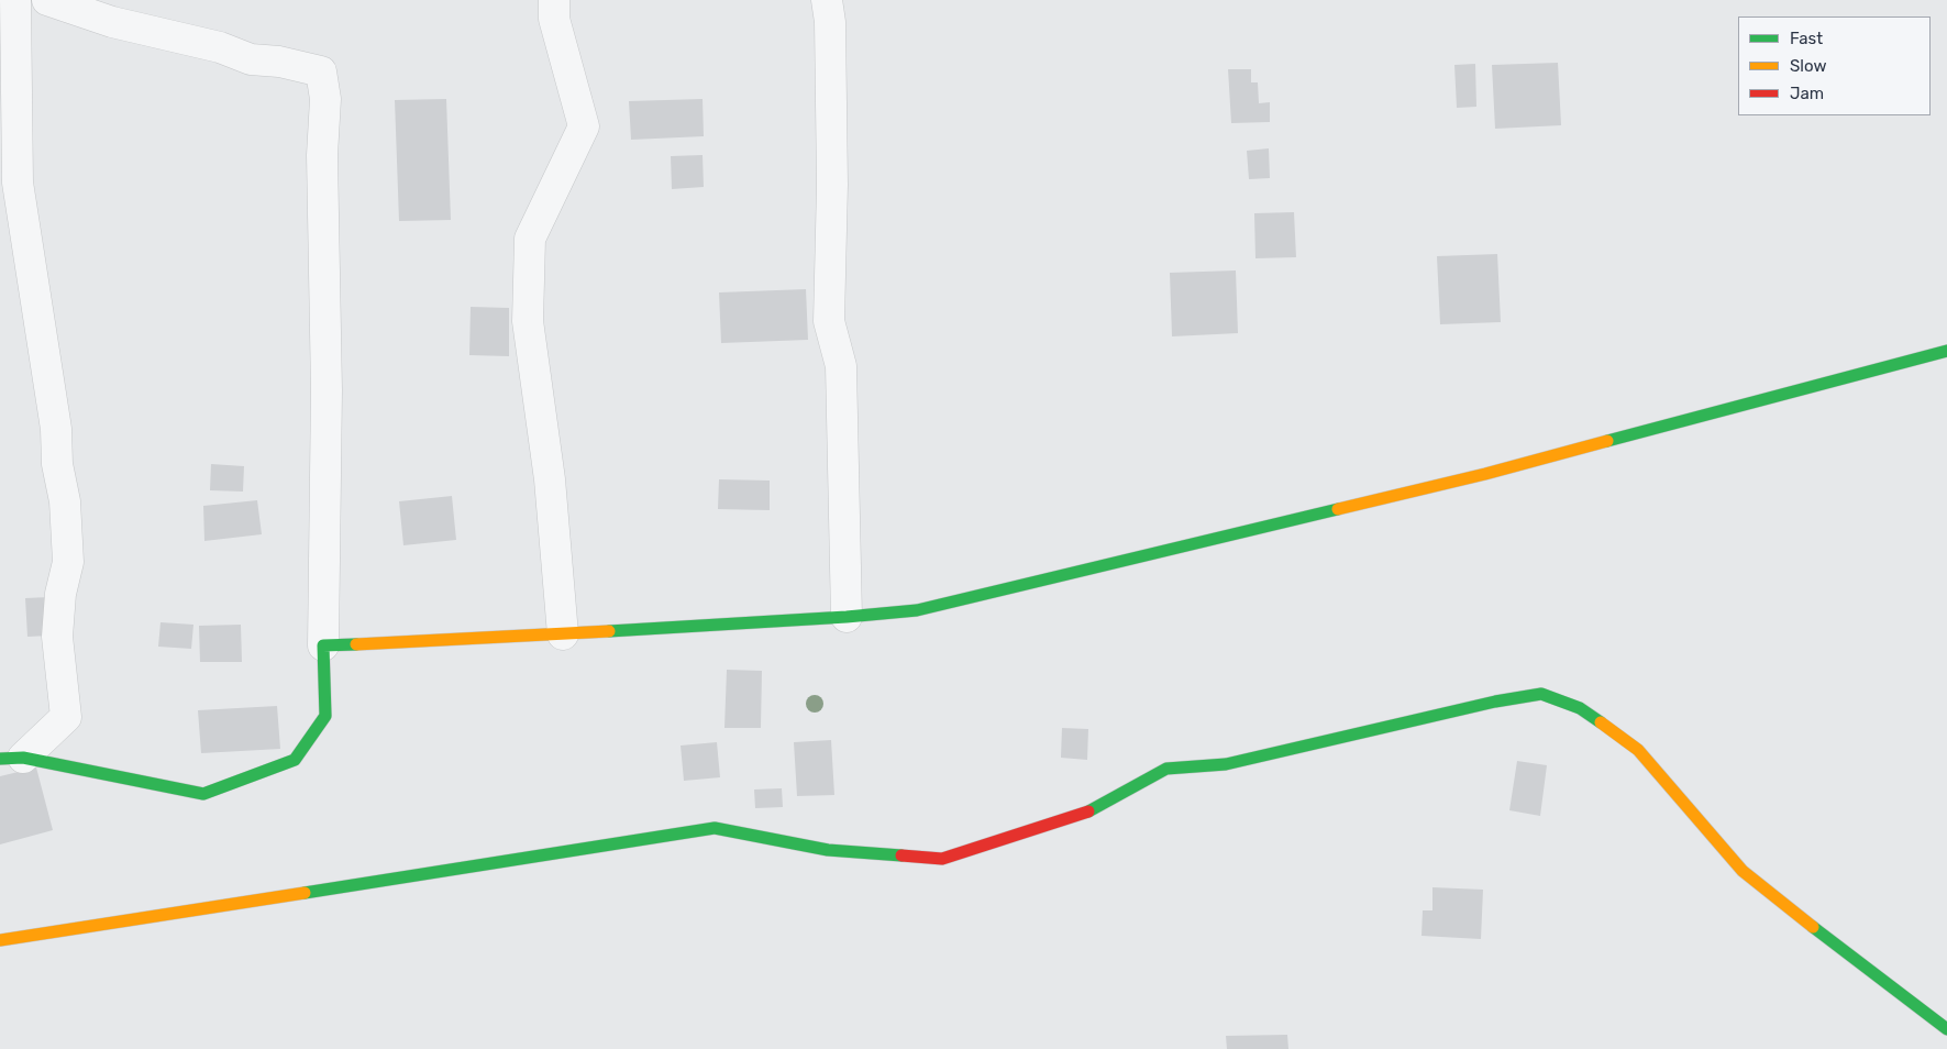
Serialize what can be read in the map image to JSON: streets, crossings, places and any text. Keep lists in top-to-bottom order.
{
  "legend": ["Fast", "Slow", "Jam"]
}
